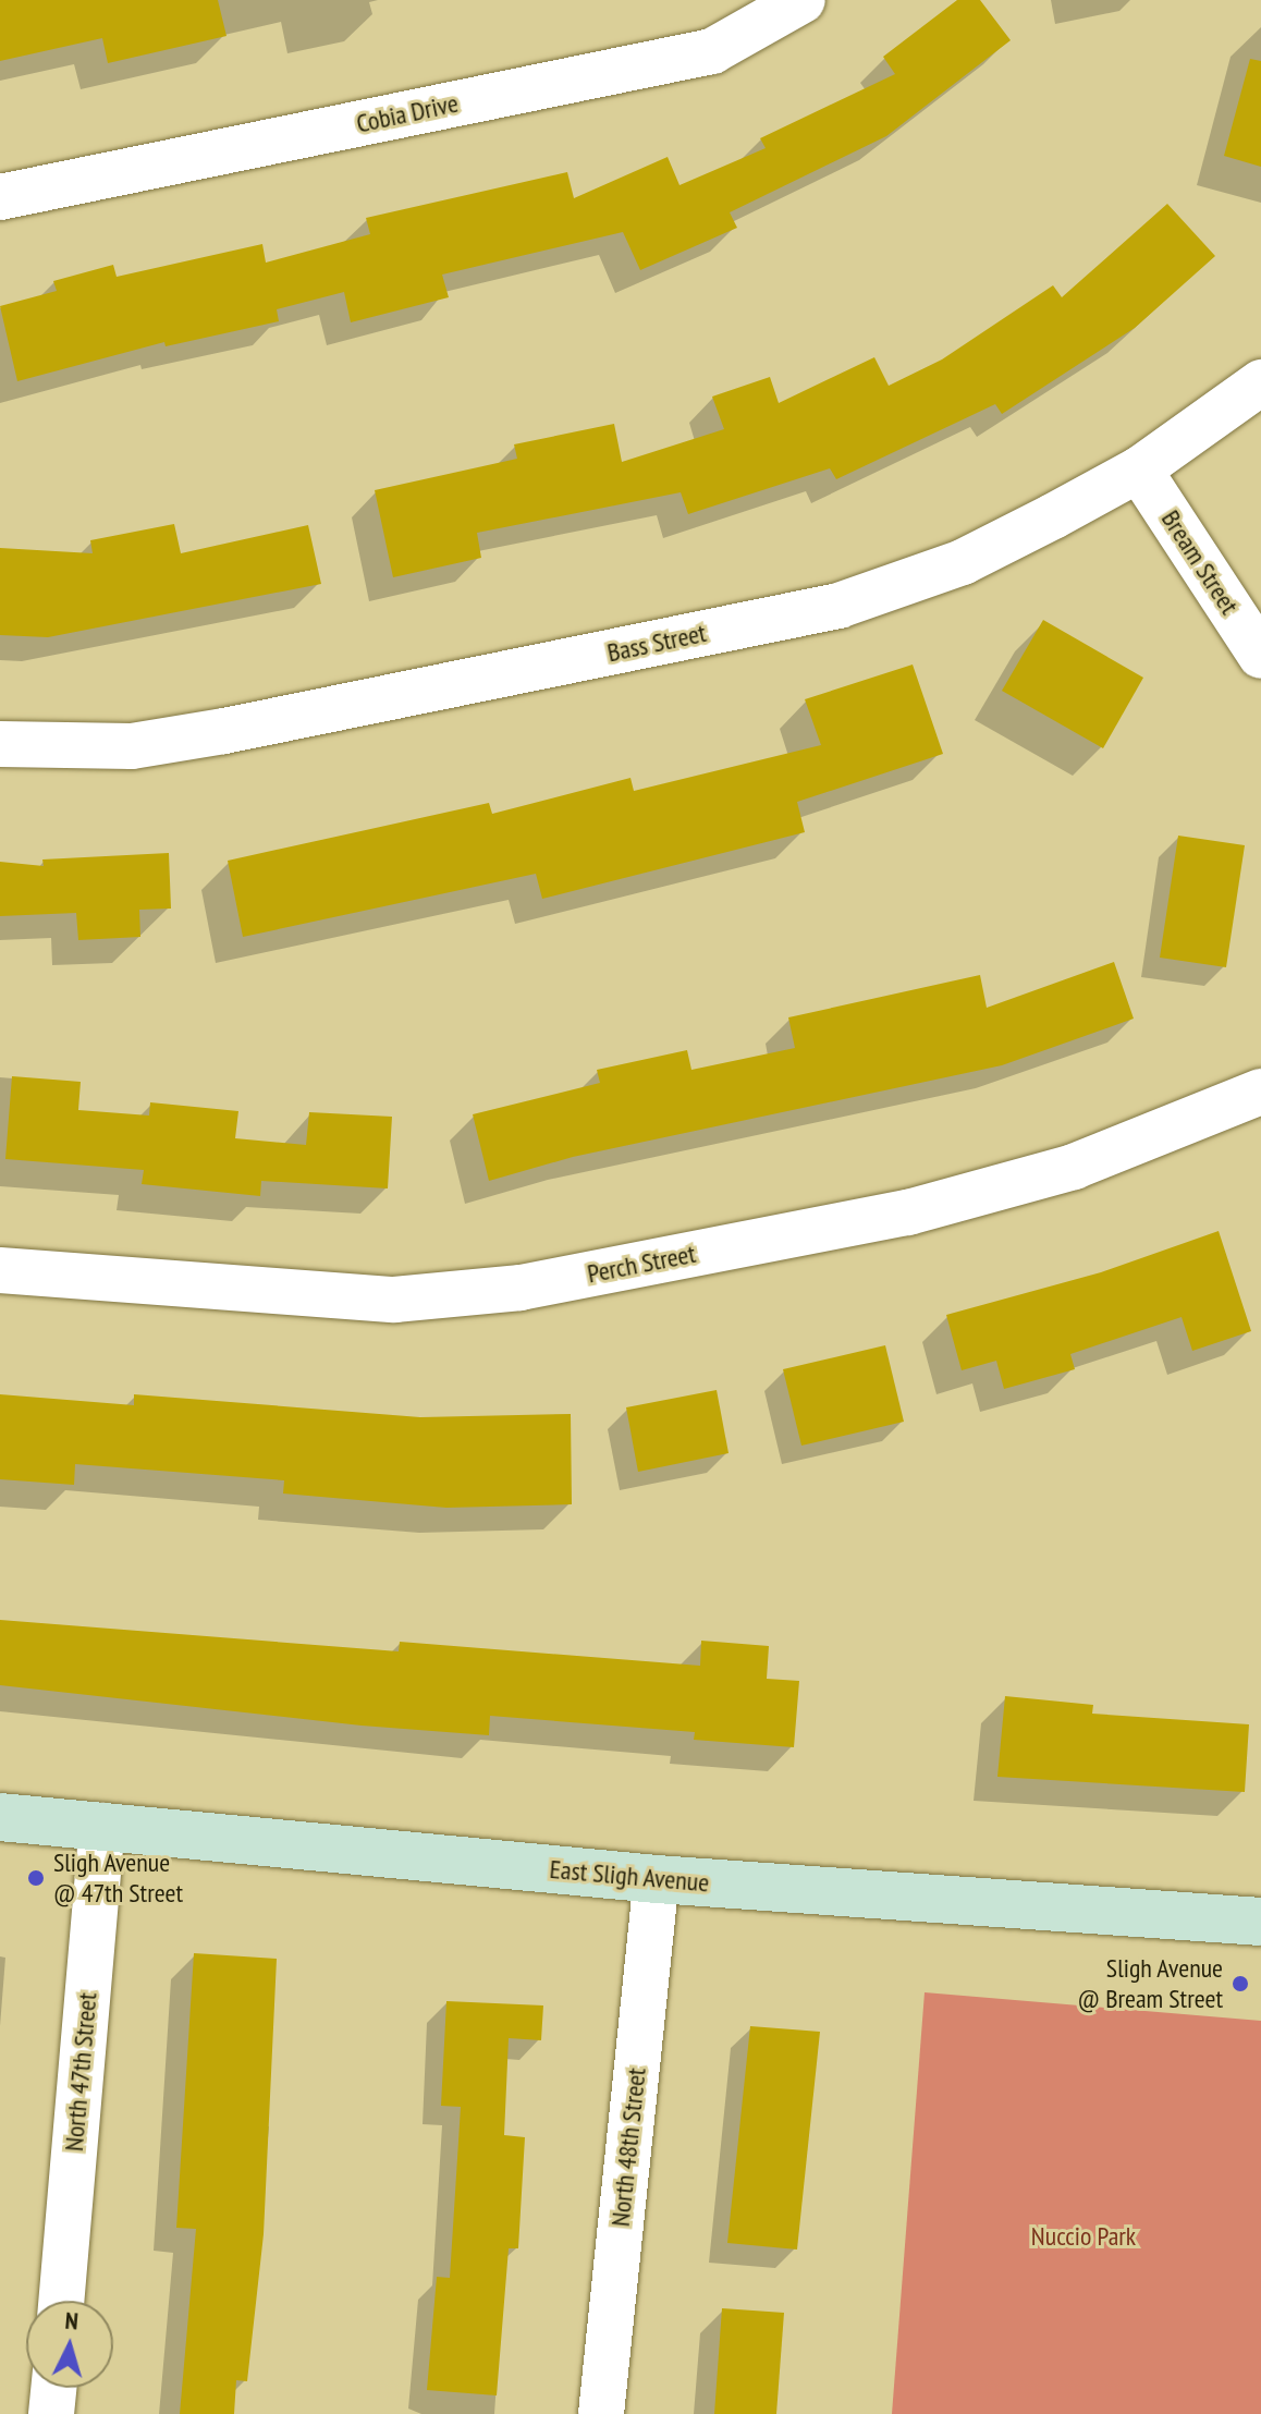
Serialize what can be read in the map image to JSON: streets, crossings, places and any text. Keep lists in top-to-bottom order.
{
  "streets": {
    "street": [
      "Cobia Drive",
      "Bream Street",
      "Bass Street",
      "Perch Street",
      "East Sligh Avenue",
      "North 47th Street",
      "North 48th Street"
    ]
  },
  "crossings": [
    ["Bream Street", "Bass Street"],
    ["East Sligh Avenue", "North 47th Street"],
    ["East Sligh Avenue", "North 48th Street"]
  ],
  "parks": ["Nuccio Park"],
  "places": ["Sligh Avenue @ 47th Street", "Sligh Avenue @ Bream Street"],
  "north": "top"
}
